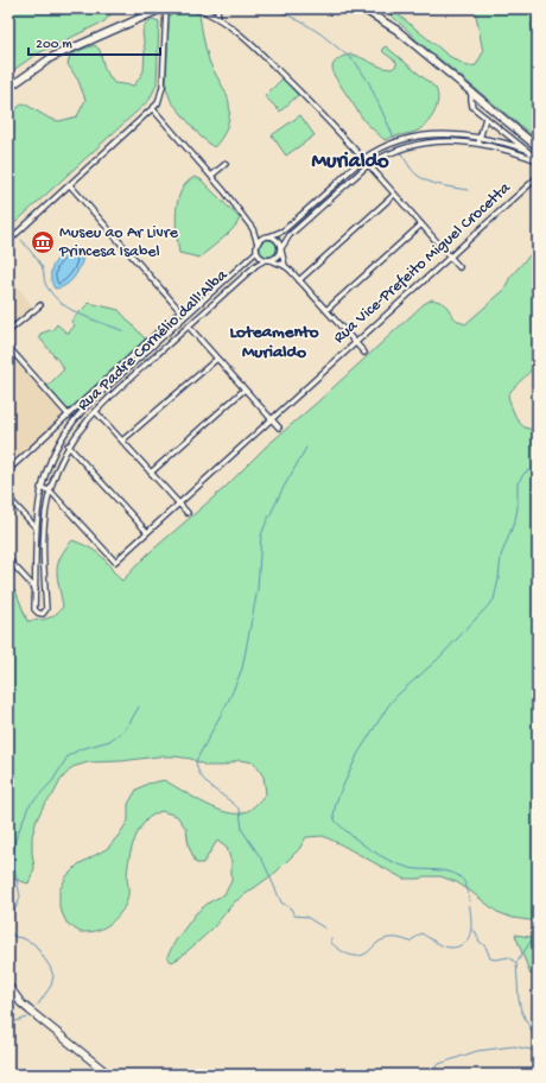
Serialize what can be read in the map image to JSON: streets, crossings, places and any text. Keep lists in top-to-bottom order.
{
  "streets": {
    "street": ["Rua Vice-Prefeito Miguel Crocetta", "Rua Padre Cornélio dall'Alba"]
  },
  "crossings": [
    ["Rua Vice-Prefeito Miguel Crocetta", "Rua Padre Cornélio dall'Alba"]
  ],
  "districts": ["Murialdo", "Loteamento Murialdo"],
  "places": {
    "museum": ["Museu ao Ar Livre Princesa Isabel"]
  },
  "scale_bar": "200 m"
}
